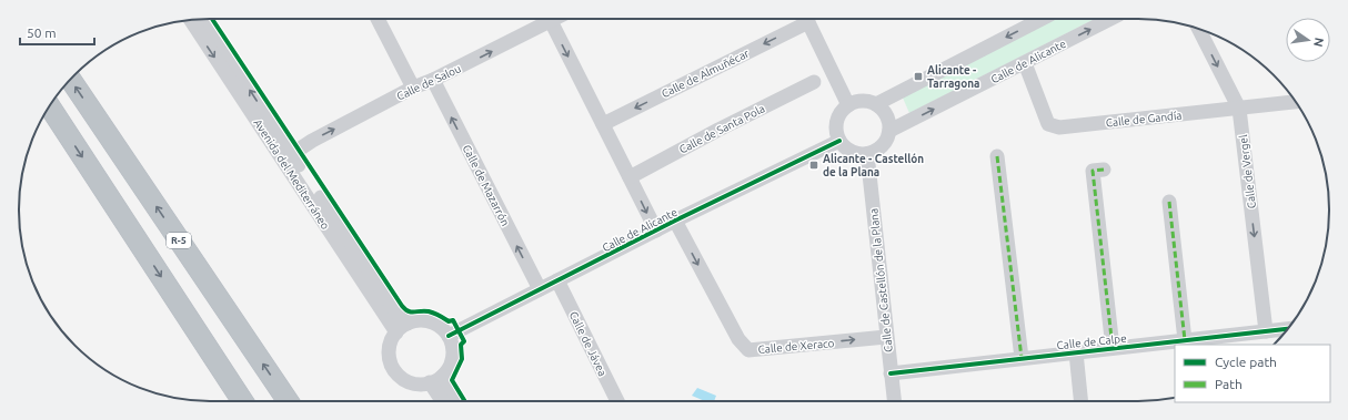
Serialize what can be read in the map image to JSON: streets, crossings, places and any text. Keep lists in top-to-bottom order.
{
  "streets": {
    "highway": ["R-5"],
    "street": [
      "Calle de Alicante",
      "Calle de Almuñécar",
      "Calle de Salou",
      "Calle de Gandía",
      "Calle de Santa Pola",
      "Calle de Vergel",
      "Avenida del Mediterráneo",
      "Calle de Mazarrón",
      "Calle de Castellón de la Plana",
      "Calle de Calpe",
      "Calle de Jávea",
      "Calle de Xeraco"
    ]
  },
  "crossings": [
    ["Calle de Alicante", "Calle de Gandía"],
    ["Calle de Alicante", "Avenida del Mediterráneo"],
    ["Calle de Alicante", "Calle de Mazarrón"],
    ["Calle de Alicante", "Calle de Castellón de la Plana"],
    ["Calle de Alicante", "Calle de Jávea"],
    ["Calle de Alicante", "Calle de Xeraco"],
    ["Calle de Salou", "Avenida del Mediterráneo"],
    ["Calle de Salou", "Calle de Mazarrón"],
    ["Calle de Gandía", "Calle de Vergel"],
    ["Calle de Vergel", "Calle de Calpe"],
    ["Calle de Castellón de la Plana", "Calle de Calpe"],
    ["Calle de Castellón de la Plana", "Calle de Xeraco"]
  ],
  "one_way": [
    "Calle de Almuñécar",
    "Calle de Salou",
    "Calle de Mazarrón",
    "Calle de Xeraco"
  ],
  "places": {
    "transit": ["Alicante - Tarragona", "Alicante - Castellón de la Plana"]
  },
  "legend": ["Cycle path", "Path"],
  "scale_bar": "50 m",
  "north": "right"
}
